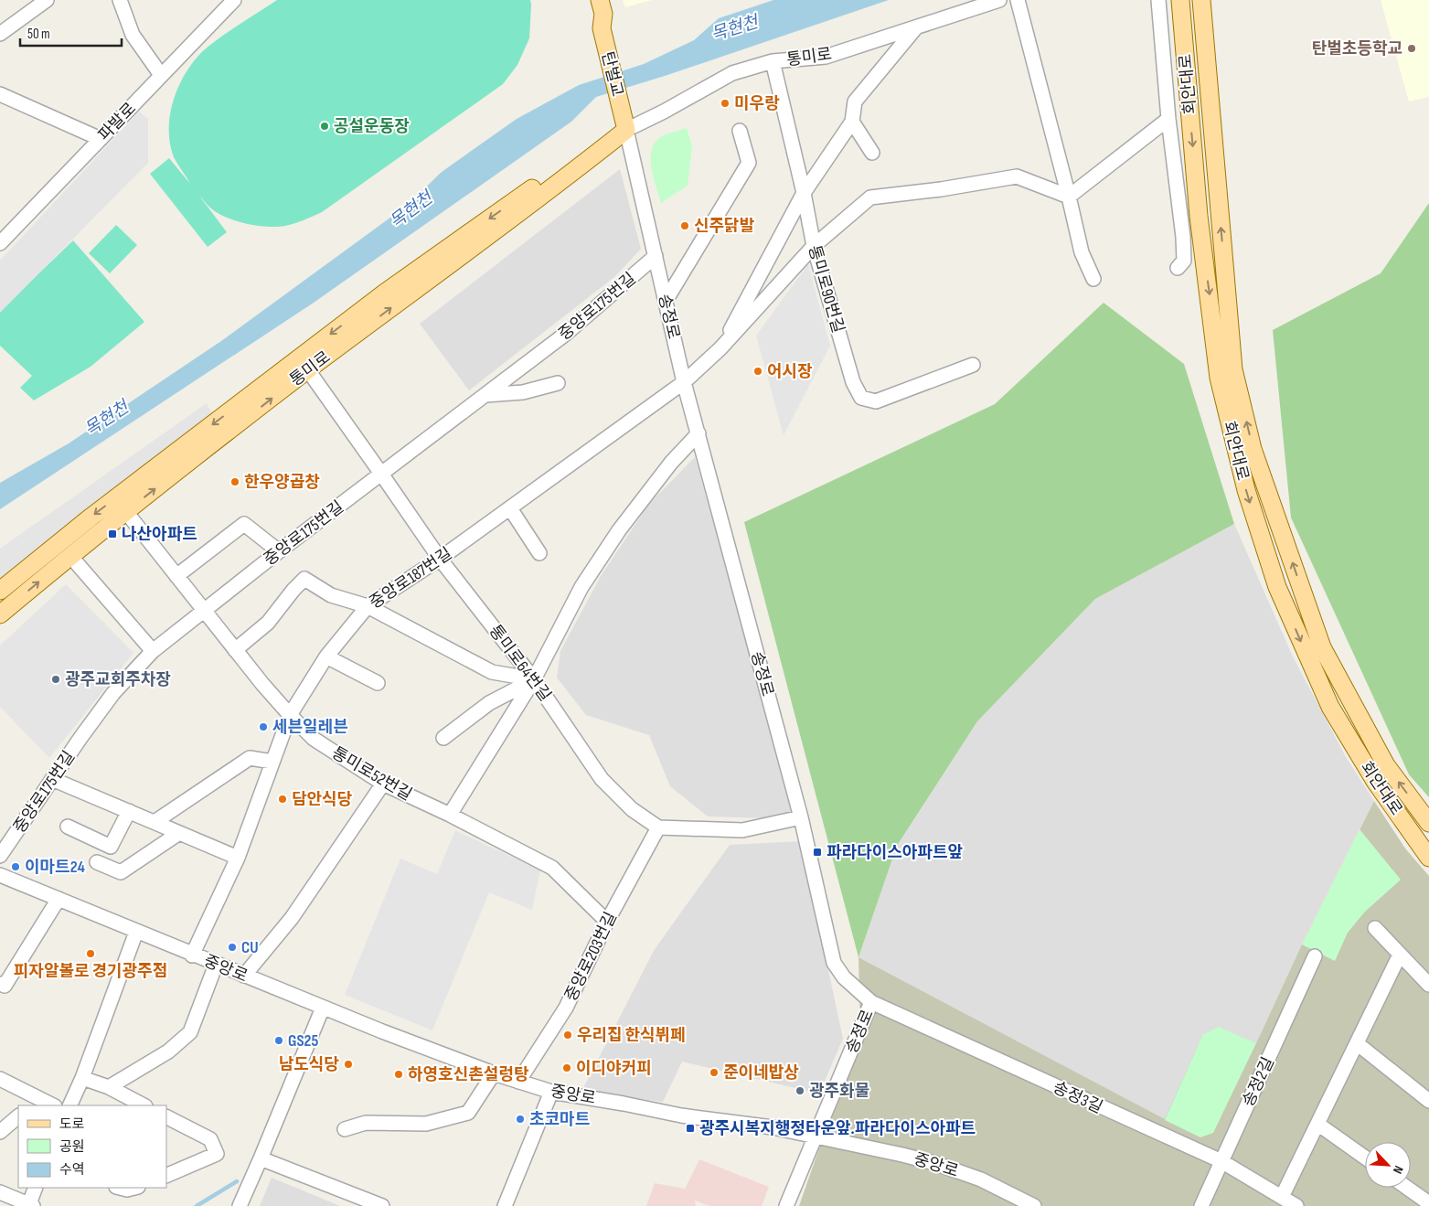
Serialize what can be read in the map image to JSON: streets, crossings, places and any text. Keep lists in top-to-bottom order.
{
  "streets": {
    "main road": ["통미로", "탄벌교", "회안대로"],
    "street": [
      "파발로",
      "통미로90번길",
      "중앙로175번길",
      "송정로",
      "중앙로187번길",
      "통미로64번길",
      "통미로52번길",
      "중앙로203번길",
      "중앙로",
      "송정2길",
      "송정3길"
    ]
  },
  "crossings": [
    ["통미로", "탄벌교"],
    ["통미로", "통미로90번길"],
    ["통미로", "송정로"],
    ["통미로", "통미로64번길"],
    ["통미로", "통미로52번길"],
    ["탄벌교", "송정로"],
    ["중앙로175번길", "송정로"],
    ["중앙로175번길", "통미로64번길"],
    ["중앙로175번길", "통미로52번길"],
    ["송정로", "중앙로187번길"],
    ["송정로", "중앙로"],
    ["송정로", "송정3길"],
    ["중앙로187번길", "통미로64번길"],
    ["중앙로187번길", "통미로52번길"],
    ["중앙로187번길", "중앙로"],
    ["통미로64번길", "중앙로203번길"],
    ["통미로52번길", "중앙로203번길"],
    ["중앙로203번길", "중앙로"],
    ["송정2길", "송정3길"]
  ],
  "water": ["목현천"],
  "places": {
    "other": [
      "탄벌초등학교",
      "미우랑",
      "공설운동장",
      "신주닭발",
      "어시장",
      "한우양곱창",
      "광주교회주차장",
      "세븐일레븐",
      "담안식당",
      "이마트24",
      "CU",
      "피자알볼로 경기광주점",
      "우리집 한식뷔페",
      "GS25",
      "남도식당",
      "이디야커피",
      "준이네밥상",
      "하영호신촌설렁탕",
      "광주화물",
      "초코마트"
    ],
    "transit": ["나산아파트", "파라다이스아파트앞", "광주시복지행정타운앞.파라다이스아파트"]
  },
  "legend": ["도로", "공원", "수역"],
  "scale_bar": "50 m",
  "north": "bottom right"
}
